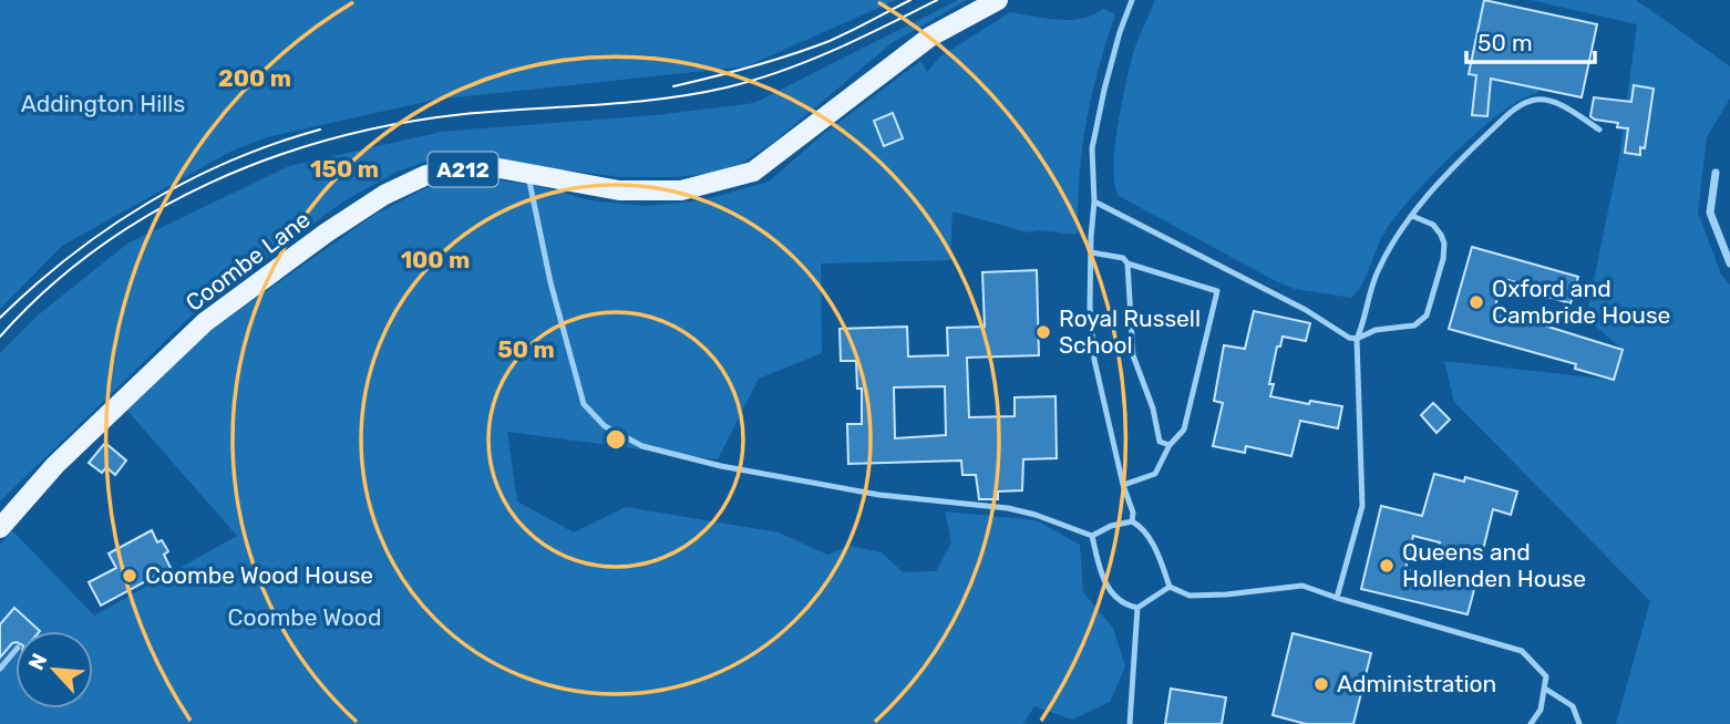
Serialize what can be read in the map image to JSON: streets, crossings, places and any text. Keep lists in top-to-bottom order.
{
  "streets": {
    "main road": ["A212", "Coombe Lane"]
  },
  "parks": ["Addington Hills", "Coombe Wood"],
  "places": [
    "Oxford and Cambride House",
    "Royal Russell School",
    "Queens and Hollenden House",
    "Coombe Wood House",
    "Administration"
  ],
  "scale_bar": "50 m",
  "north": "top left",
  "rings": [
    "200 m",
    "150 m",
    "100 m",
    "50 m"
  ]
}
